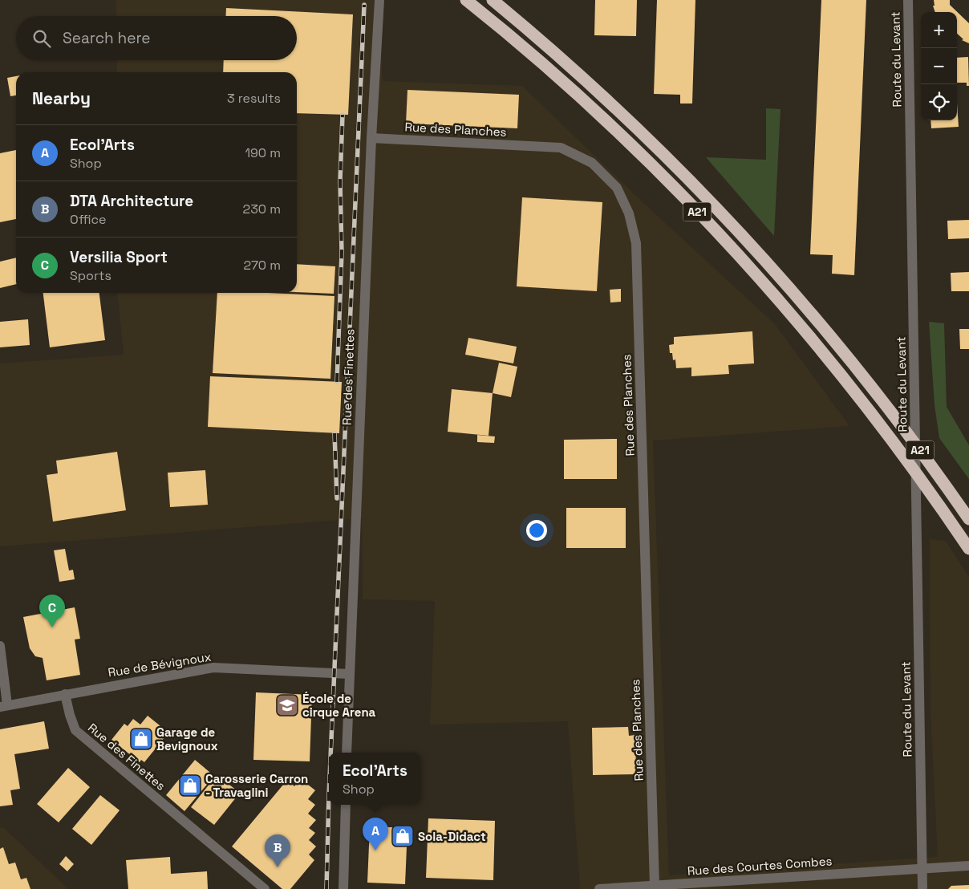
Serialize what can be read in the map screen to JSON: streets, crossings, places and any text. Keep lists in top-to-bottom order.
{
  "streets": {
    "highway": ["A21"],
    "street": [
      "Route du Levant",
      "Rue des Planches",
      "Rue des Finettes",
      "Rue de Bévignoux",
      "Rue des Courtes Combes"
    ]
  },
  "crossings": [
    ["Route du Levant", "Rue des Courtes Combes"],
    ["Rue des Planches", "Rue des Finettes"],
    ["Rue des Planches", "Rue des Courtes Combes"],
    ["Rue des Finettes", "Rue de Bévignoux"]
  ],
  "places": {
    "school or university": ["École de cirque Arena"],
    "shop": ["Garage de Bevignoux", "Carosserie Carron - Travaglini", "Sola-Didact"]
  },
  "page": {
    "map_buttons": ["+", "−"],
    "search": "Search here",
    "heading": ["Nearby", "3 results"],
    "list": [
      {
        "mark": "A",
        "name": "Ecol'Arts",
        "note": "Shop",
        "value": "190 m"
      },
      {
        "mark": "B",
        "name": "DTA Architecture",
        "note": "Office",
        "value": "230 m"
      },
      {
        "mark": "C",
        "name": "Versilia Sport",
        "note": "Sports",
        "value": "270 m"
      }
    ],
    "pins": ["C", "A", "B"],
    "popup": ["Ecol'Arts", "Shop"]
  }
}
